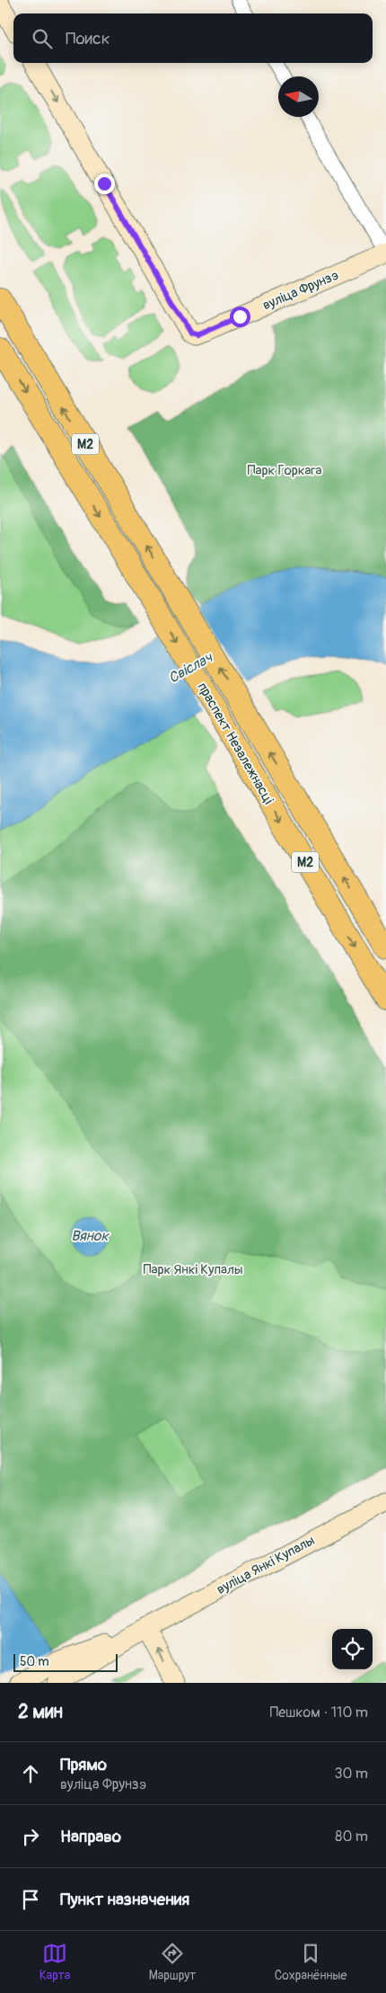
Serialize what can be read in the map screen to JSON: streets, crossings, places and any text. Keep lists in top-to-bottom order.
{
  "streets": {
    "main road": ["М2", "праспект Незалежнасці"],
    "street": ["вуліца Фрунзэ", "вуліца Янкі Купалы"]
  },
  "water": ["Свіслач", "Вянок"],
  "parks": ["Парк Горкага", "Парк Янкі Купалы"],
  "scale_bar": "50 m",
  "north": "left",
  "page": {
    "search": "Поиск",
    "scale": "50 m",
    "heading": ["2 мин", "Пешком · 110 m"],
    "list": [
      ["Прямо", "вуліца Фрунзэ", "30 m"],
      ["Направо", "80 m"],
      "Пункт назначения"
    ],
    "nav": ["Карта", "Маршрут", "Сохранённые"]
  }
}
